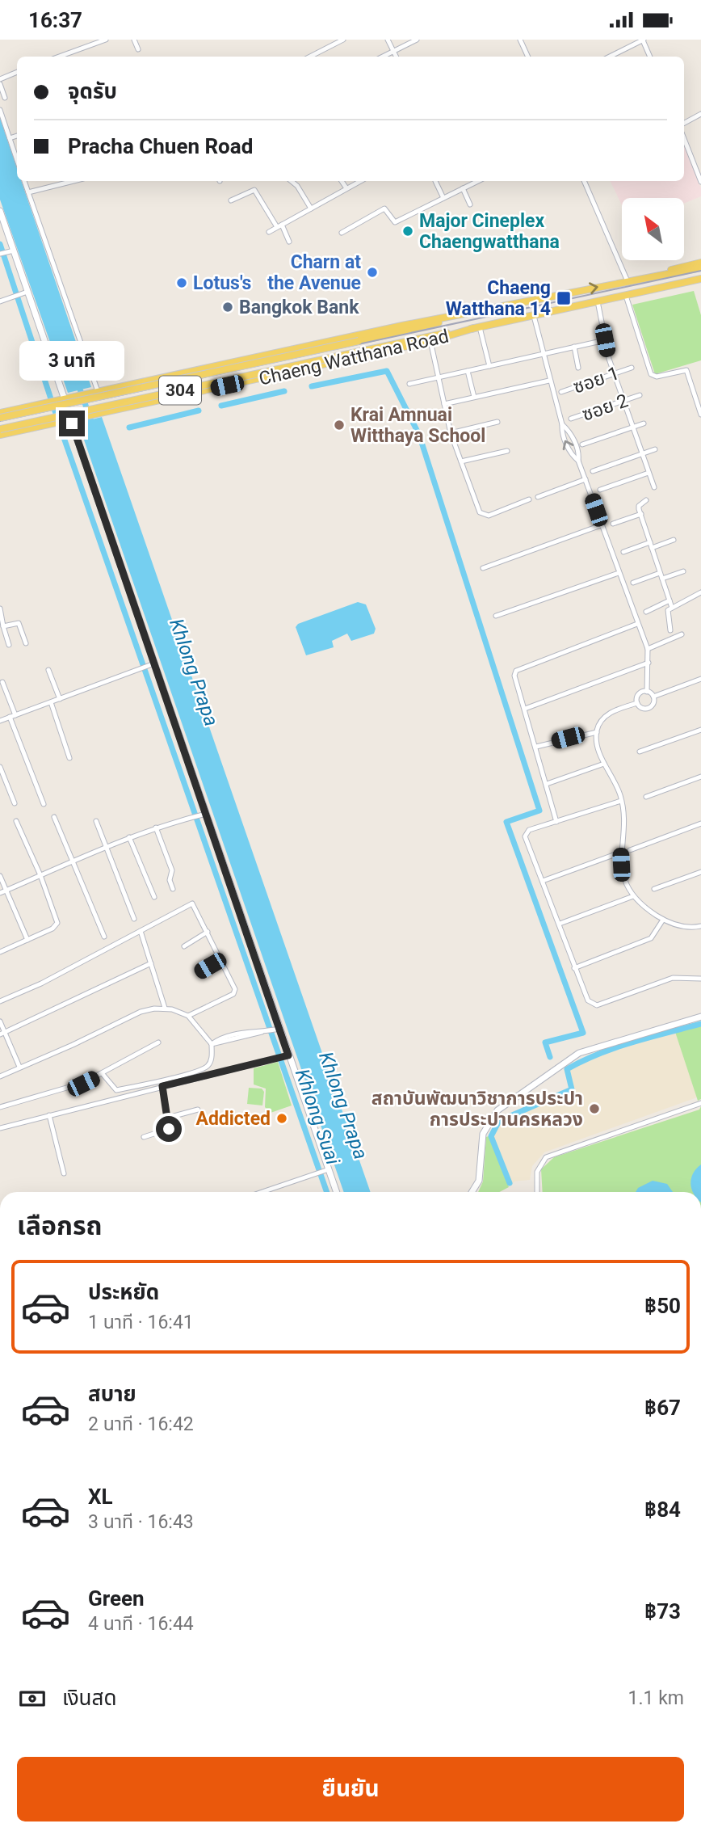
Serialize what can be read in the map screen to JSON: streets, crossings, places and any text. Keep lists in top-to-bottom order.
{
  "streets": {
    "main road": ["Chaeng Watthana Road", "304"],
    "street": ["ซอย 1", "ซอย 2"]
  },
  "water": ["Khlong Prapa", "Khlong Suai"],
  "places": {
    "other": [
      "Major Cineplex Chaengwatthana",
      "Charn at the Avenue",
      "Lotus's",
      "Bangkok Bank",
      "Krai Amnuai Witthaya School",
      "สถาบันพัฒนาวิชาการประปา การประปานครหลวง",
      "Addicted"
    ],
    "transit": ["Chaeng Watthana 14"]
  },
  "north": "top left",
  "page": {
    "status": "16:37",
    "banner": ["จุดรับ", "Pracha Chuen Road"],
    "bubble": "3 นาที",
    "heading": "เลือกรถ",
    "list": [
      {
        "name": "ประหยัด",
        "note": "1 นาที · 16:41",
        "value": "฿50"
      },
      {
        "name": "สบาย",
        "note": "2 นาที · 16:42",
        "value": "฿67"
      },
      {
        "name": "XL",
        "note": "3 นาที · 16:43",
        "value": "฿84"
      },
      {
        "name": "Green",
        "note": "4 นาที · 16:44",
        "value": "฿73"
      }
    ],
    "pay": ["เงินสด", "1.1 km"],
    "buttons": "ยืนยัน"
  }
}
